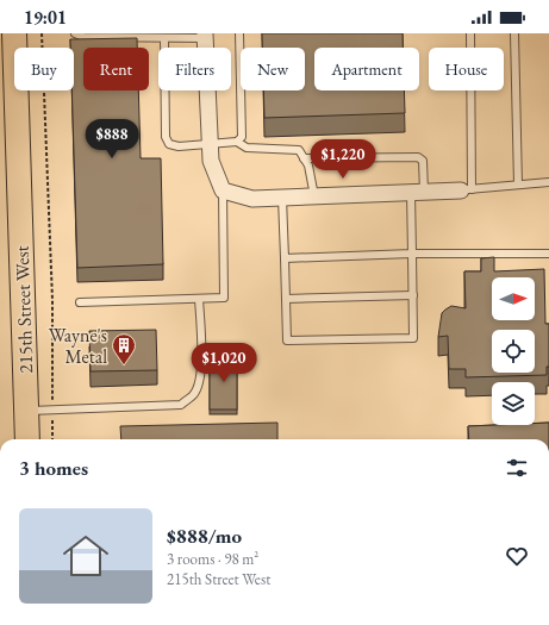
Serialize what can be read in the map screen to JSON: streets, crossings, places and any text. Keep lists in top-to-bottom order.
{
  "streets": {
    "main road": ["215th Street West"]
  },
  "places": {
    "building": ["Wayne's Metal"]
  },
  "north": "right",
  "page": {
    "status": "19:01",
    "chip": [
      "Buy",
      "Rent",
      "Filters",
      "New",
      "Apartment",
      "House"
    ],
    "price": ["$888", "$1,220", "$1,020"],
    "heading": "3 homes",
    "list": [
      {
        "name": "$888/mo",
        "note": "3 rooms · 98 m² · 215th Street West"
      }
    ]
  }
}
